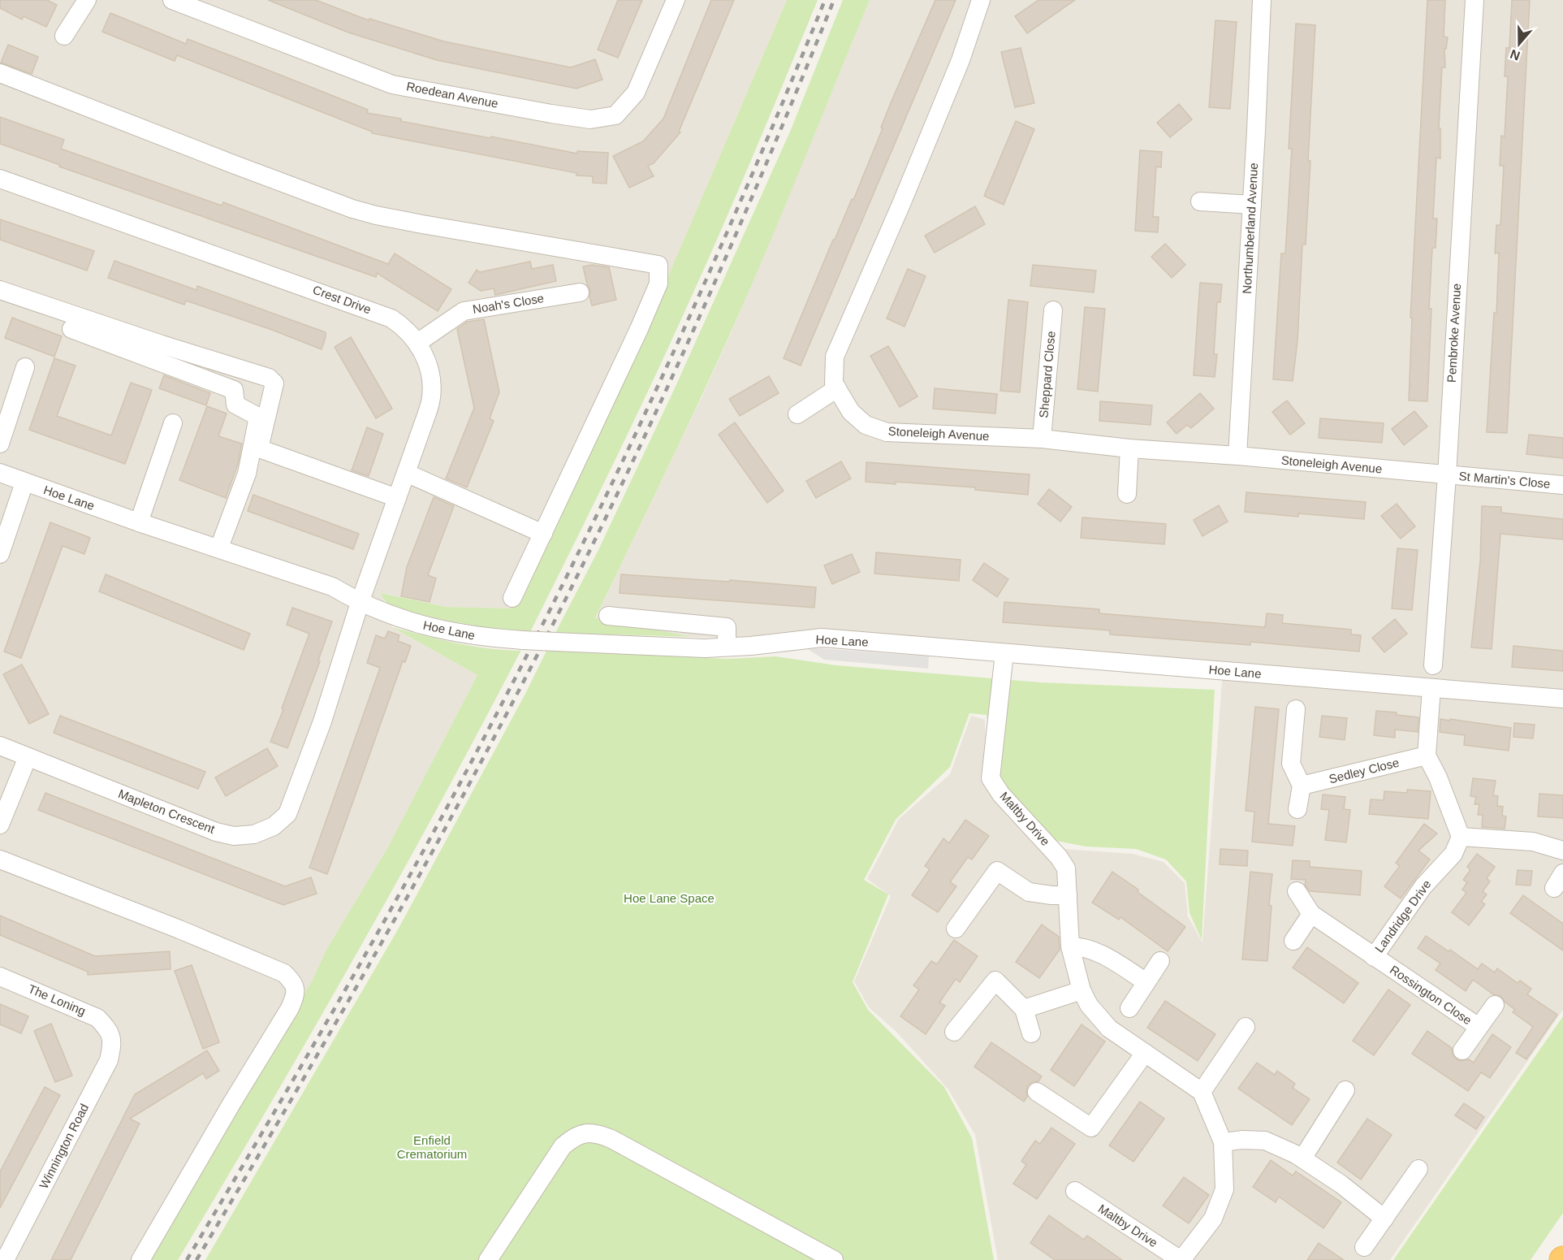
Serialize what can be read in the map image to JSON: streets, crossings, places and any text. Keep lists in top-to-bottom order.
{
  "streets": {
    "street": [
      "Roedean Avenue",
      "Northumberland Avenue",
      "Crest Drive",
      "Noah's Close",
      "Pembroke Avenue",
      "Sheppard Close",
      "Stoneleigh Avenue",
      "St Martin's Close",
      "Hoe Lane",
      "Sedley Close",
      "Mapleton Crescent",
      "Maltby Drive",
      "Landridge Drive",
      "Rossington Close",
      "The Loning",
      "Winnington Road"
    ]
  },
  "crossings": [
    ["Northumberland Avenue", "Stoneleigh Avenue"],
    ["Crest Drive", "Noah's Close"],
    ["Crest Drive", "Hoe Lane"],
    ["Crest Drive", "Mapleton Crescent"],
    ["Pembroke Avenue", "Stoneleigh Avenue"],
    ["Pembroke Avenue", "St Martin's Close"],
    ["Sheppard Close", "Stoneleigh Avenue"],
    ["Stoneleigh Avenue", "St Martin's Close"],
    ["Hoe Lane", "Mapleton Crescent"],
    ["Hoe Lane", "Maltby Drive"],
    ["Landridge Drive", "Rossington Close"],
    ["The Loning", "Winnington Road"]
  ],
  "parks": ["Hoe Lane Space", "Enfield Crematorium"],
  "north": "bottom"
}
